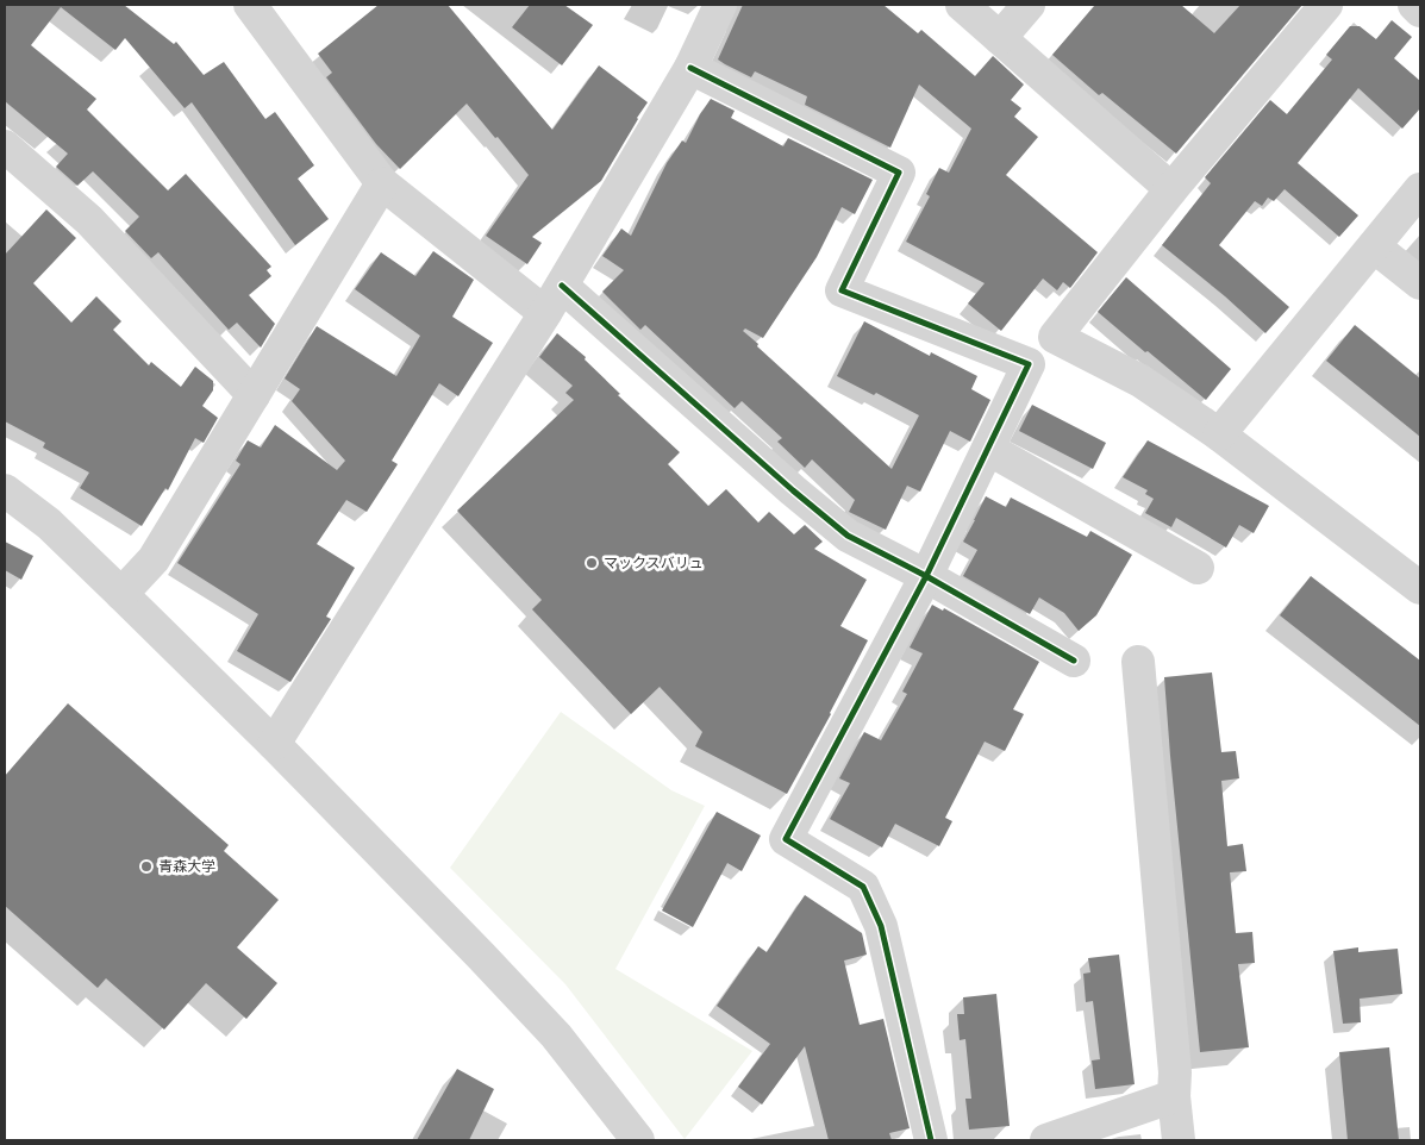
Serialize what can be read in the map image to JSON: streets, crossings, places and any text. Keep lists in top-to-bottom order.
{
  "places": ["マックスバリュ", "青森大学"]
}
